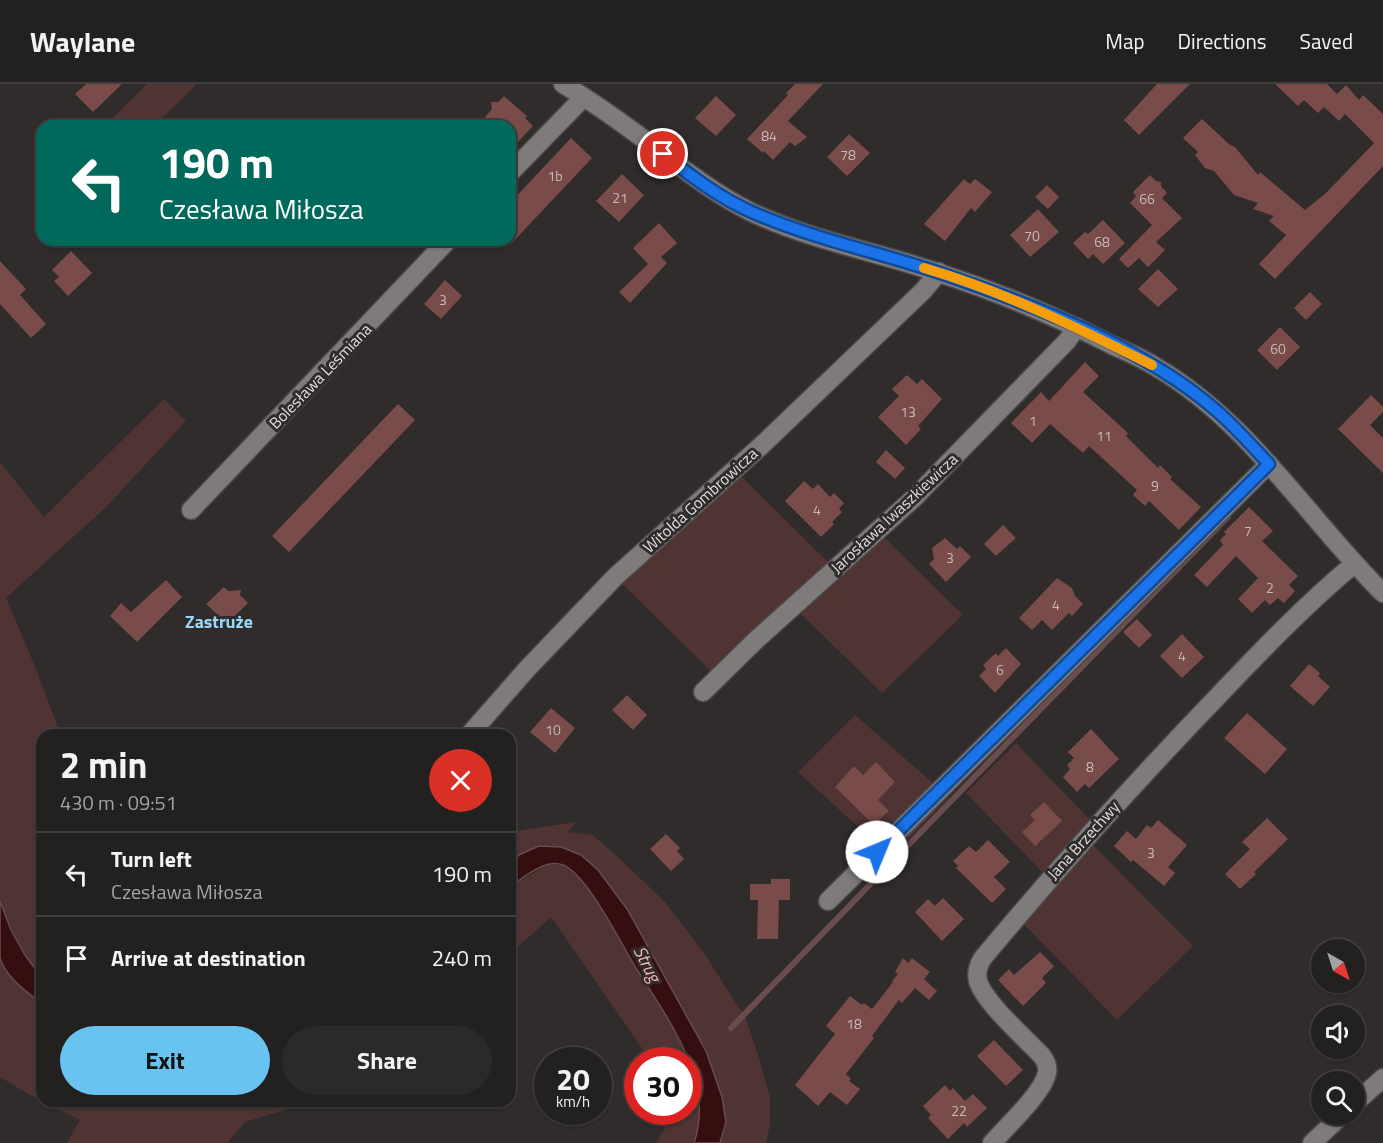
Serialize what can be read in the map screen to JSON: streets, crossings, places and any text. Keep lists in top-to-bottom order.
{
  "streets": {
    "street": [
      "Bolesława Leśmiana",
      "Witolda Gombrowicza",
      "Jarosława Iwaszkiewicza",
      "Jana Brzechwy"
    ]
  },
  "districts": ["Zastruże"],
  "water": ["Strug"],
  "house_numbers": [
    "84",
    "78",
    "1b",
    "21",
    "66",
    "70",
    "68",
    "3",
    "60",
    "13",
    "1",
    "11",
    "9",
    "4",
    "7",
    "3",
    "2",
    "4",
    "4",
    "6",
    "10",
    "8",
    "3",
    "18",
    "22"
  ],
  "north": "bottom right",
  "page": {
    "header": "Waylane",
    "nav": ["Map", "Directions", "Saved"],
    "turn": ["190 m", "Czesława Miłosza"],
    "heading": ["2 min", "430 m · 09:51"],
    "list": [
      {
        "name": "Turn left",
        "note": "Czesława Miłosza",
        "value": "190 m"
      },
      {
        "name": "Arrive at destination",
        "value": "240 m"
      }
    ],
    "buttons": ["Exit", "Share"],
    "speed": "20 km/h",
    "limit": "30"
  }
}
